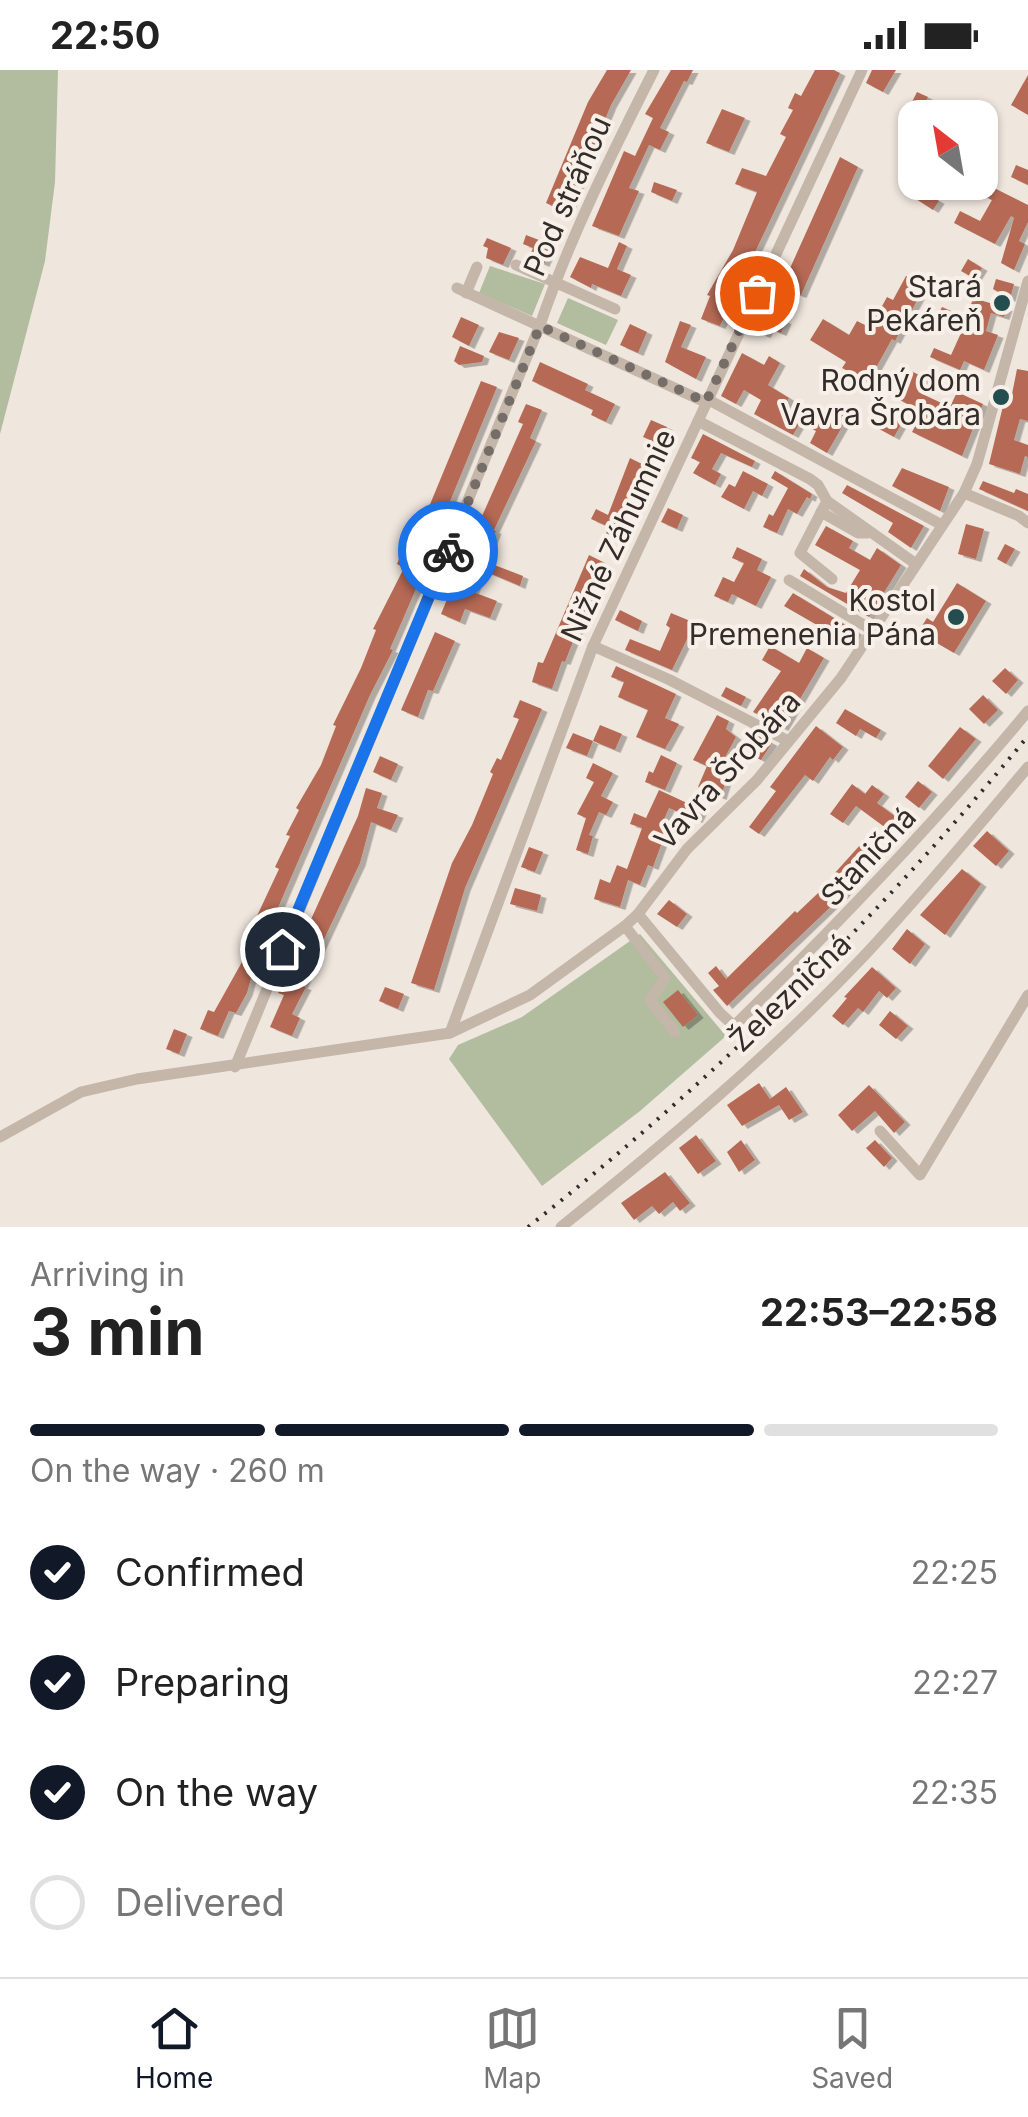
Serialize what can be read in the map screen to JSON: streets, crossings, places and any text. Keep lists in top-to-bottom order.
{
  "streets": {
    "street": [
      "Pod stráňou",
      "Nižné Záhumnie",
      "Vavra Šrobára",
      "Staničná",
      "Železničná"
    ]
  },
  "crossings": [
    ["Pod stráňou", "Vavra Šrobára"],
    ["Nižné Záhumnie", "Vavra Šrobára"],
    ["Vavra Šrobára", "Staničná"]
  ],
  "places": ["Stará Pekáreň", "Rodný dom Vavra Šrobára", "Kostol Premenenia Pána"],
  "north": "top left",
  "page": {
    "status": "22:50",
    "heading": ["3 min", "Arriving in", "22:53–22:58"],
    "bar": "On the way · 260 m",
    "list": [
      ["Confirmed", "22:25"],
      ["Preparing", "22:27"],
      ["On the way", "22:35"],
      "Delivered"
    ],
    "tabs": ["Home", "Map", "Saved"]
  }
}
